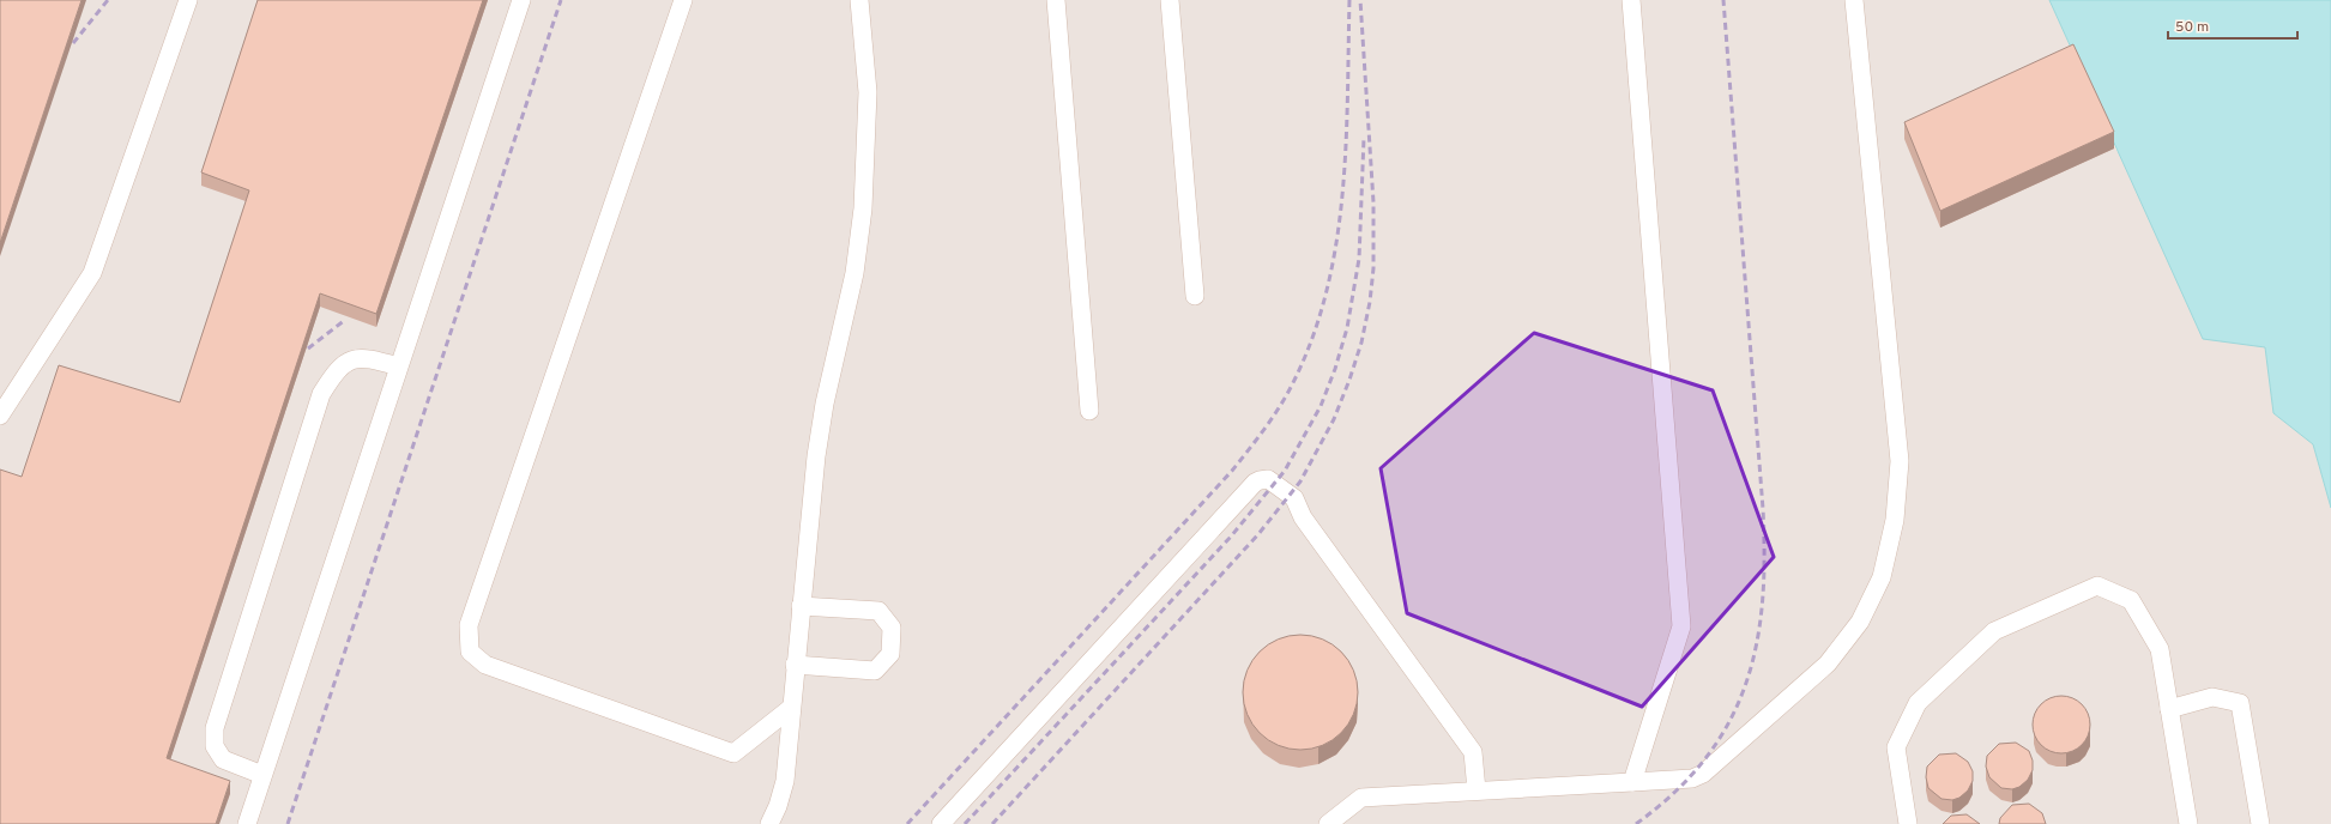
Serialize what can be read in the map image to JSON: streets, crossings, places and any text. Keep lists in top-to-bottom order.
{
  "scale_bar": "50 m"
}
